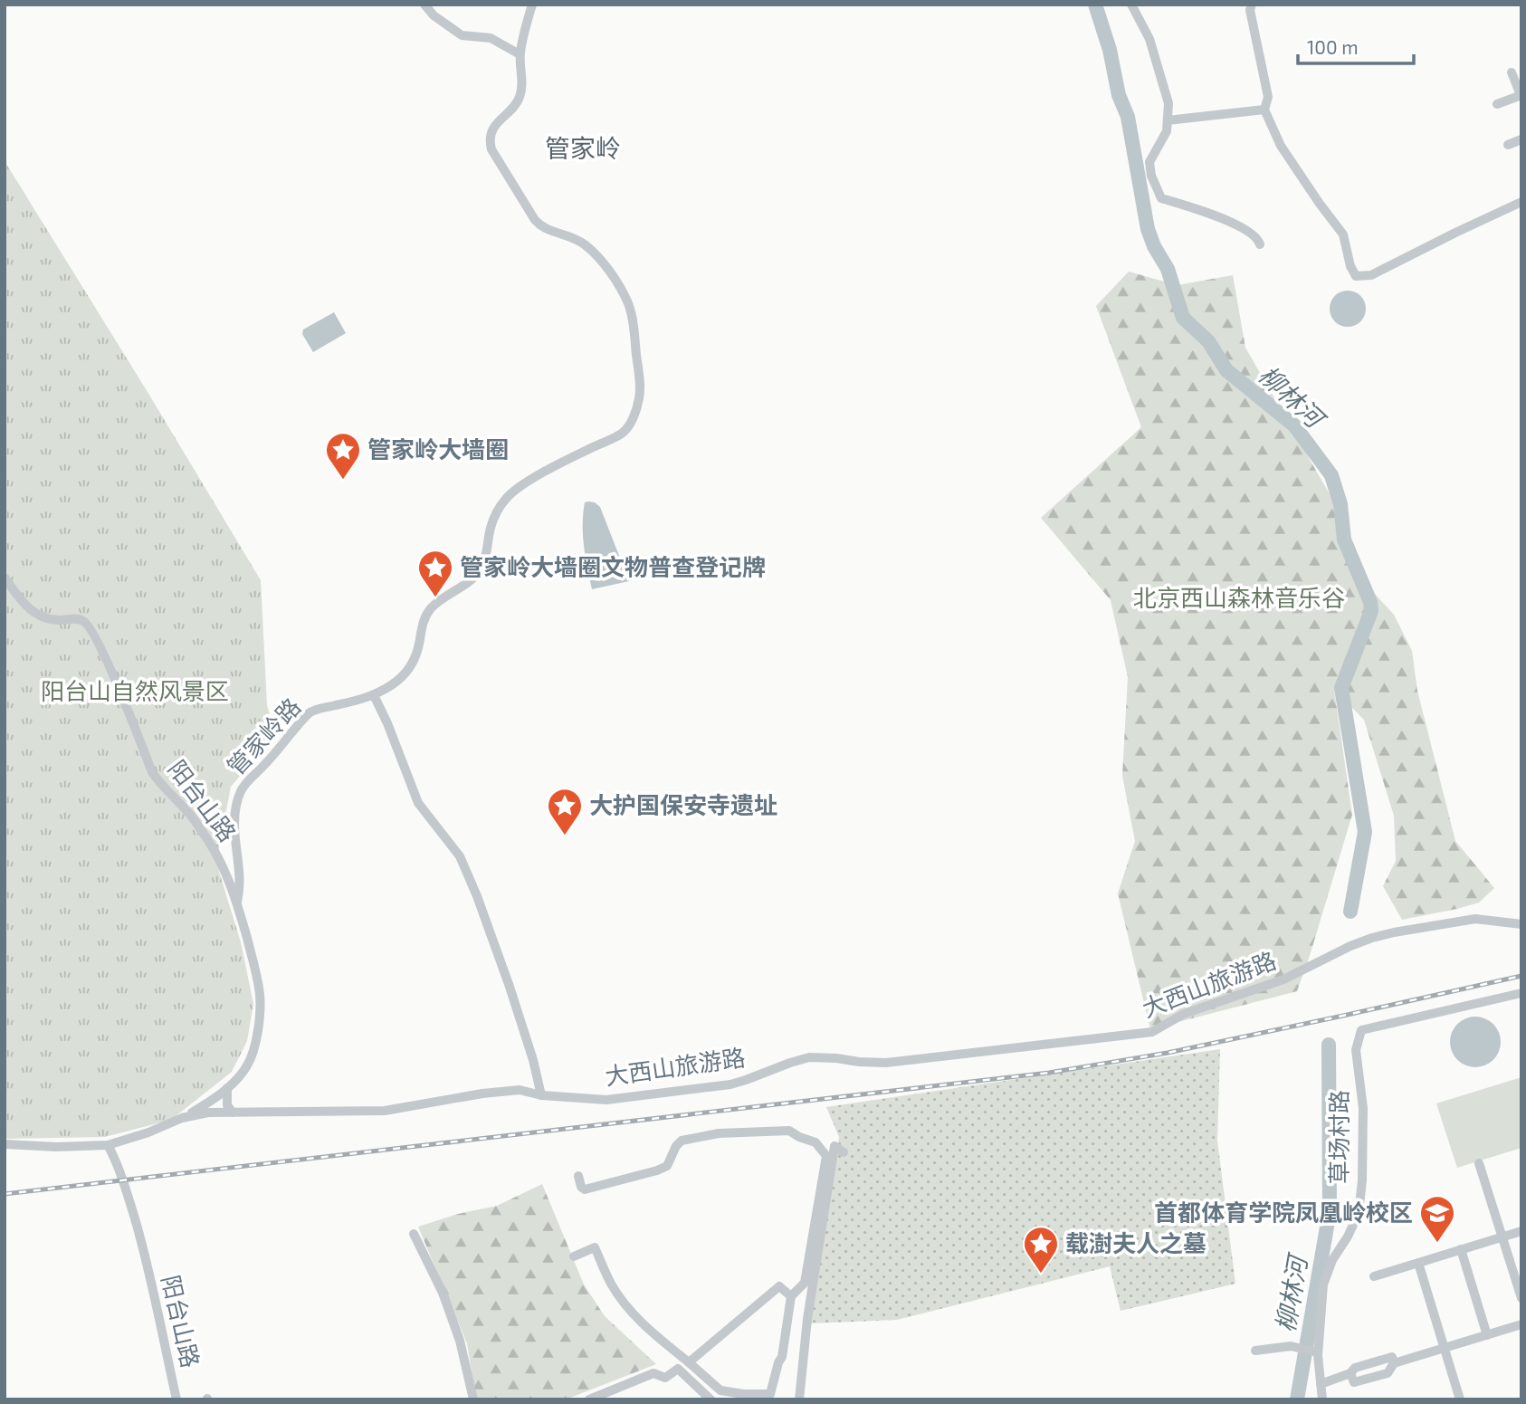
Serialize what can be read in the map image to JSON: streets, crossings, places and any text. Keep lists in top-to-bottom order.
{
  "streets": {
    "street": [
      "管家岭路",
      "阳台山路",
      "大西山旅游路",
      "草场村路"
    ]
  },
  "crossings": [
    ["管家岭路", "阳台山路"],
    ["阳台山路", "大西山旅游路"]
  ],
  "districts": ["管家岭"],
  "water": ["柳林河"],
  "parks": ["北京西山森林音乐谷", "阳台山自然风景区"],
  "places": {
    "place": [
      "管家岭大墙圈",
      "管家岭大墙圈文物普查登记牌",
      "大护国保安寺遗址",
      "载澍夫人之墓"
    ],
    "school or university": ["首都体育学院凤凰岭校区"]
  },
  "scale_bar": "100 m"
}
